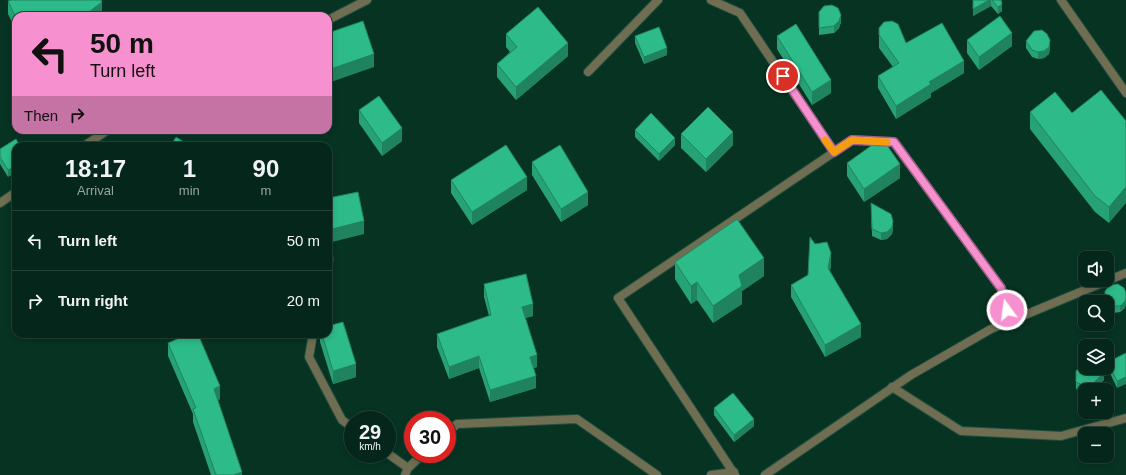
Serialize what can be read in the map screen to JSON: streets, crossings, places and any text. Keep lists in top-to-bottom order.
{
  "page": {
    "turn": ["50 m", "Turn left"],
    "then": "Then",
    "eta": [
      "18:17",
      "Arrival",
      "1",
      "min",
      "90",
      "m"
    ],
    "list": [
      {
        "name": "Turn left",
        "value": "50 m"
      },
      {
        "name": "Turn right",
        "value": "20 m"
      }
    ],
    "map_buttons": ["+", "−"],
    "speed": "29 km/h",
    "limit": "30"
  }
}
